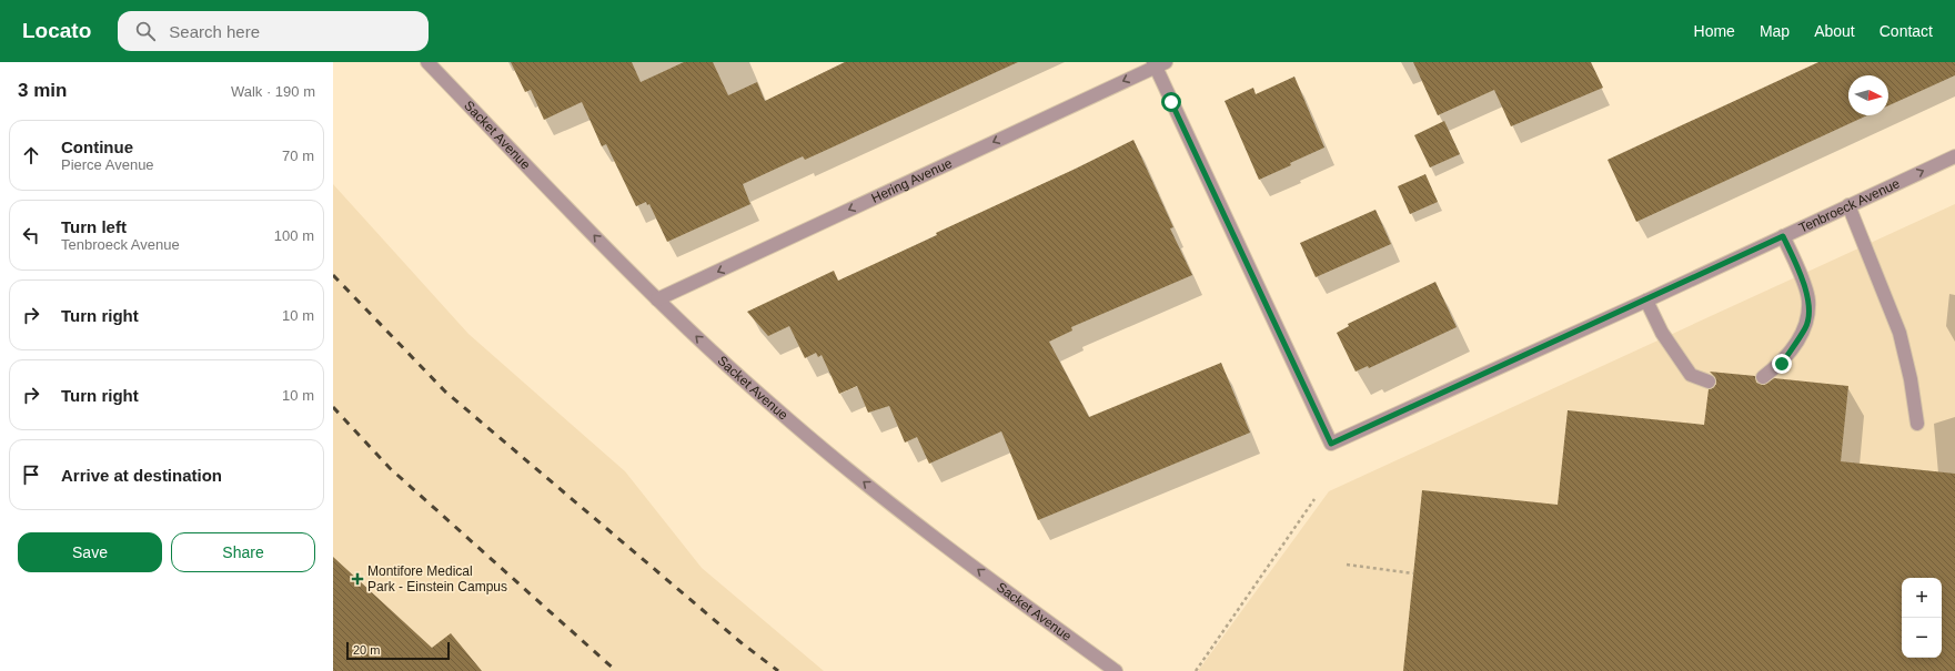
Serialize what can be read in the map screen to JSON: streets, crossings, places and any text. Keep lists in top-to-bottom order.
{
  "streets": {
    "street": ["Sacket Avenue", "Hering Avenue", "Tenbroeck Avenue"]
  },
  "crossings": [
    ["Sacket Avenue", "Hering Avenue"],
    ["Hering Avenue", "Tenbroeck Avenue"]
  ],
  "one_way": ["Sacket Avenue", "Hering Avenue"],
  "places": {
    "health": ["Montifore Medical Park - Einstein Campus"]
  },
  "scale_bar": "20 m",
  "north": "right",
  "page": {
    "header": "Locato",
    "search": "Search here",
    "nav": [
      "Home",
      "Map",
      "About",
      "Contact"
    ],
    "heading": ["3 min", "Walk · 190 m"],
    "list": [
      ["Continue", "Pierce Avenue", "70 m"],
      ["Turn left", "Tenbroeck Avenue", "100 m"],
      ["Turn right", "10 m"],
      ["Turn right", "10 m"],
      "Arrive at destination"
    ],
    "buttons": ["Save", "Share"],
    "map_buttons": ["+", "−"],
    "scale": "20 m"
  }
}
